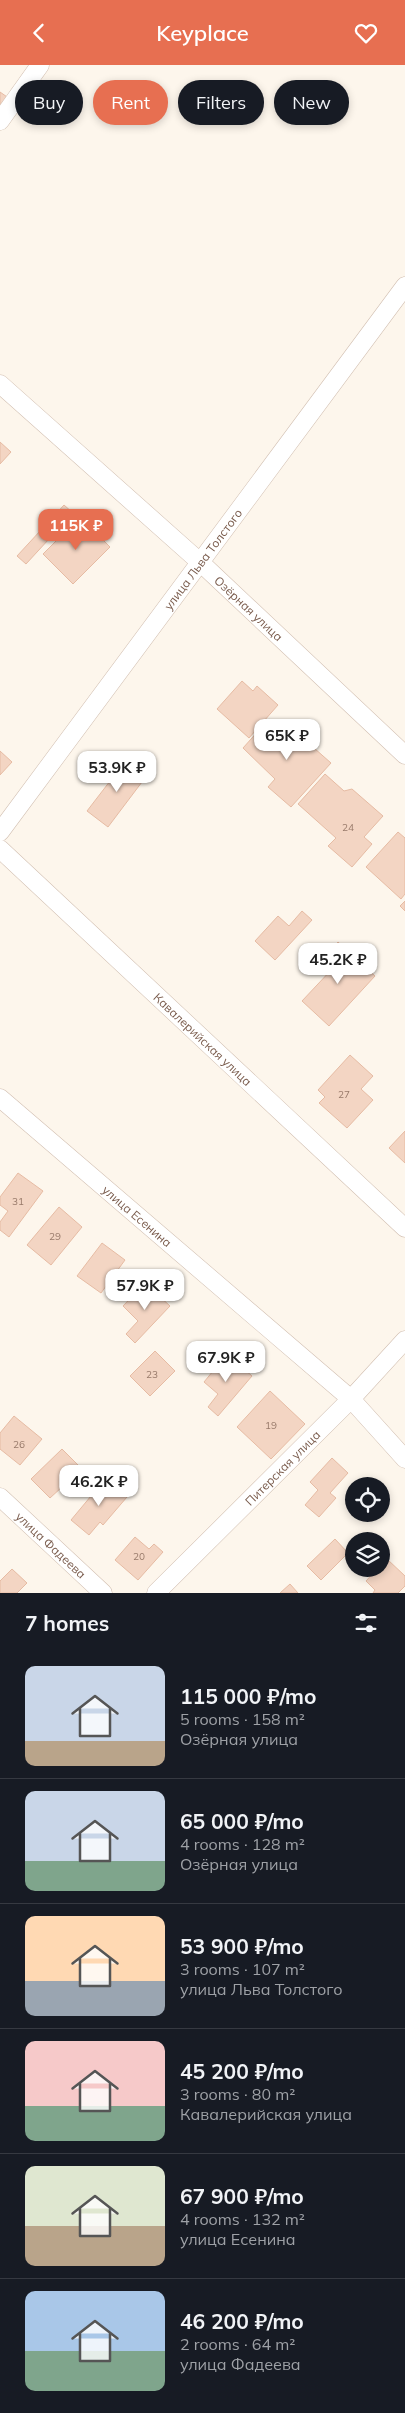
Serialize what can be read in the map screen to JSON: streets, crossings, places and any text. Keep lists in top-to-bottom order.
{
  "streets": {
    "street": [
      "улица Льва Толстого",
      "Озёрная улица",
      "Кавалерийская улица",
      "улица Есенина",
      "Питерская улица",
      "улица Фадеева"
    ]
  },
  "crossings": [
    ["улица Льва Толстого", "Озёрная улица"],
    ["улица Есенина", "Питерская улица"]
  ],
  "house_numbers": [
    "24",
    "27",
    "31",
    "29",
    "23",
    "19",
    "26",
    "20"
  ],
  "page": {
    "header": "Keyplace",
    "chip": [
      "Buy",
      "Rent",
      "Filters",
      "New"
    ],
    "price": [
      "115K ₽",
      "65K ₽",
      "53.9K ₽",
      "45.2K ₽",
      "57.9K ₽",
      "67.9K ₽",
      "46.2K ₽"
    ],
    "heading": "7 homes",
    "list": [
      {
        "name": "115 000 ₽/mo",
        "note": "5 rooms · 158 m² · Озёрная улица"
      },
      {
        "name": "65 000 ₽/mo",
        "note": "4 rooms · 128 m² · Озёрная улица"
      },
      {
        "name": "53 900 ₽/mo",
        "note": "3 rooms · 107 m² · улица Льва Толстого"
      },
      {
        "name": "45 200 ₽/mo",
        "note": "3 rooms · 80 m² · Кавалерийская улица"
      },
      {
        "name": "67 900 ₽/mo",
        "note": "4 rooms · 132 m² · улица Есенина"
      },
      {
        "name": "46 200 ₽/mo",
        "note": "2 rooms · 64 m² · улица Фадеева"
      }
    ]
  }
}
